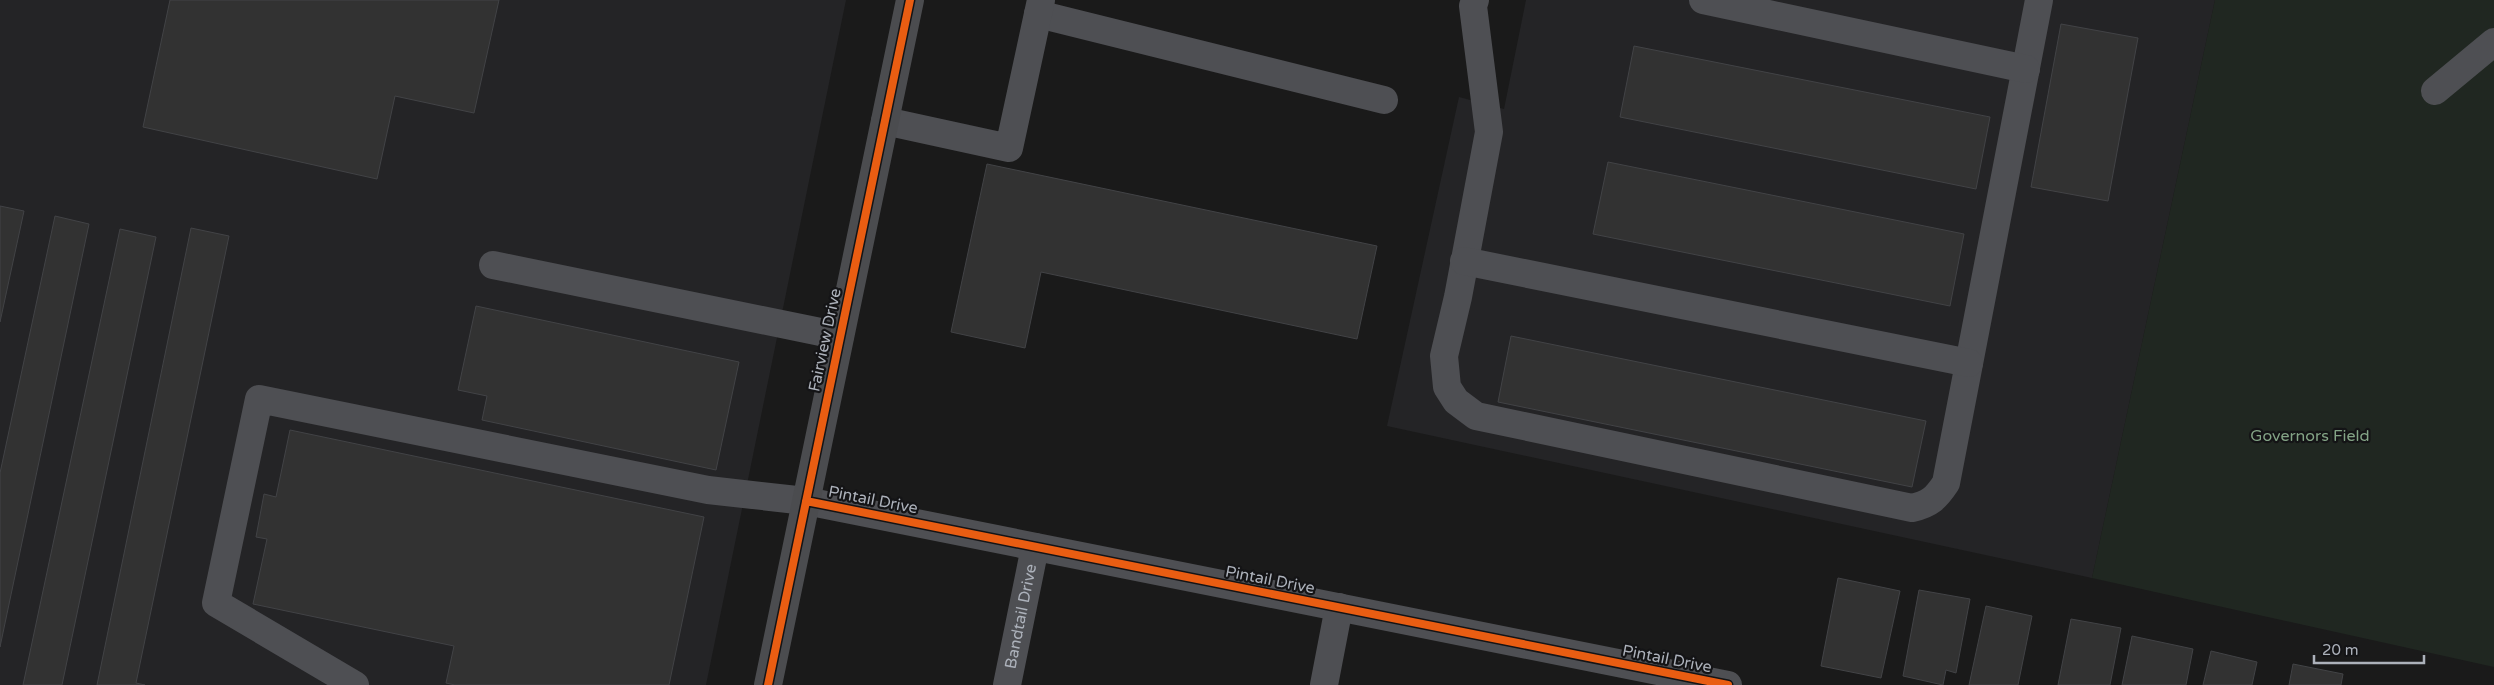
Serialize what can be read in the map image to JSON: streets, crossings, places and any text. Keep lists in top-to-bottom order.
{
  "streets": {
    "main road": ["Fairview Drive"],
    "street": ["Pintail Drive", "Bandtail Drive"]
  },
  "crossings": [
    ["Fairview Drive", "Pintail Drive"],
    ["Pintail Drive", "Bandtail Drive"]
  ],
  "parks": ["Governors Field"],
  "scale_bar": "20 m"
}
